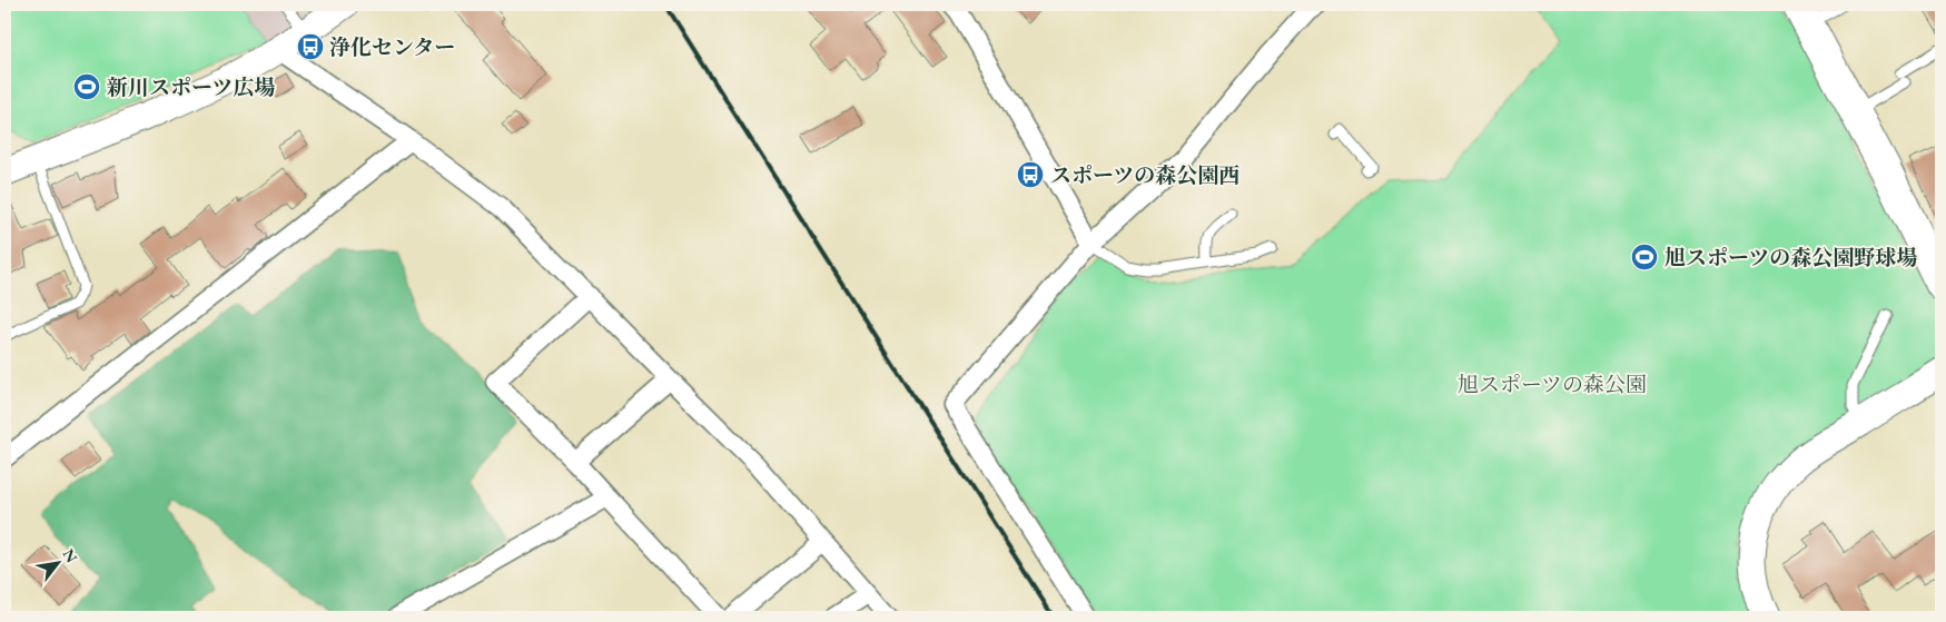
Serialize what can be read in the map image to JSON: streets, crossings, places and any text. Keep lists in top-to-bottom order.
{
  "parks": ["旭スポーツの森公園"],
  "places": {
    "bus stop": ["浄化センター", "スポーツの森公園西"],
    "sports": ["新川スポーツ広場", "旭スポーツの森公園野球場"]
  },
  "north": "top right"
}
